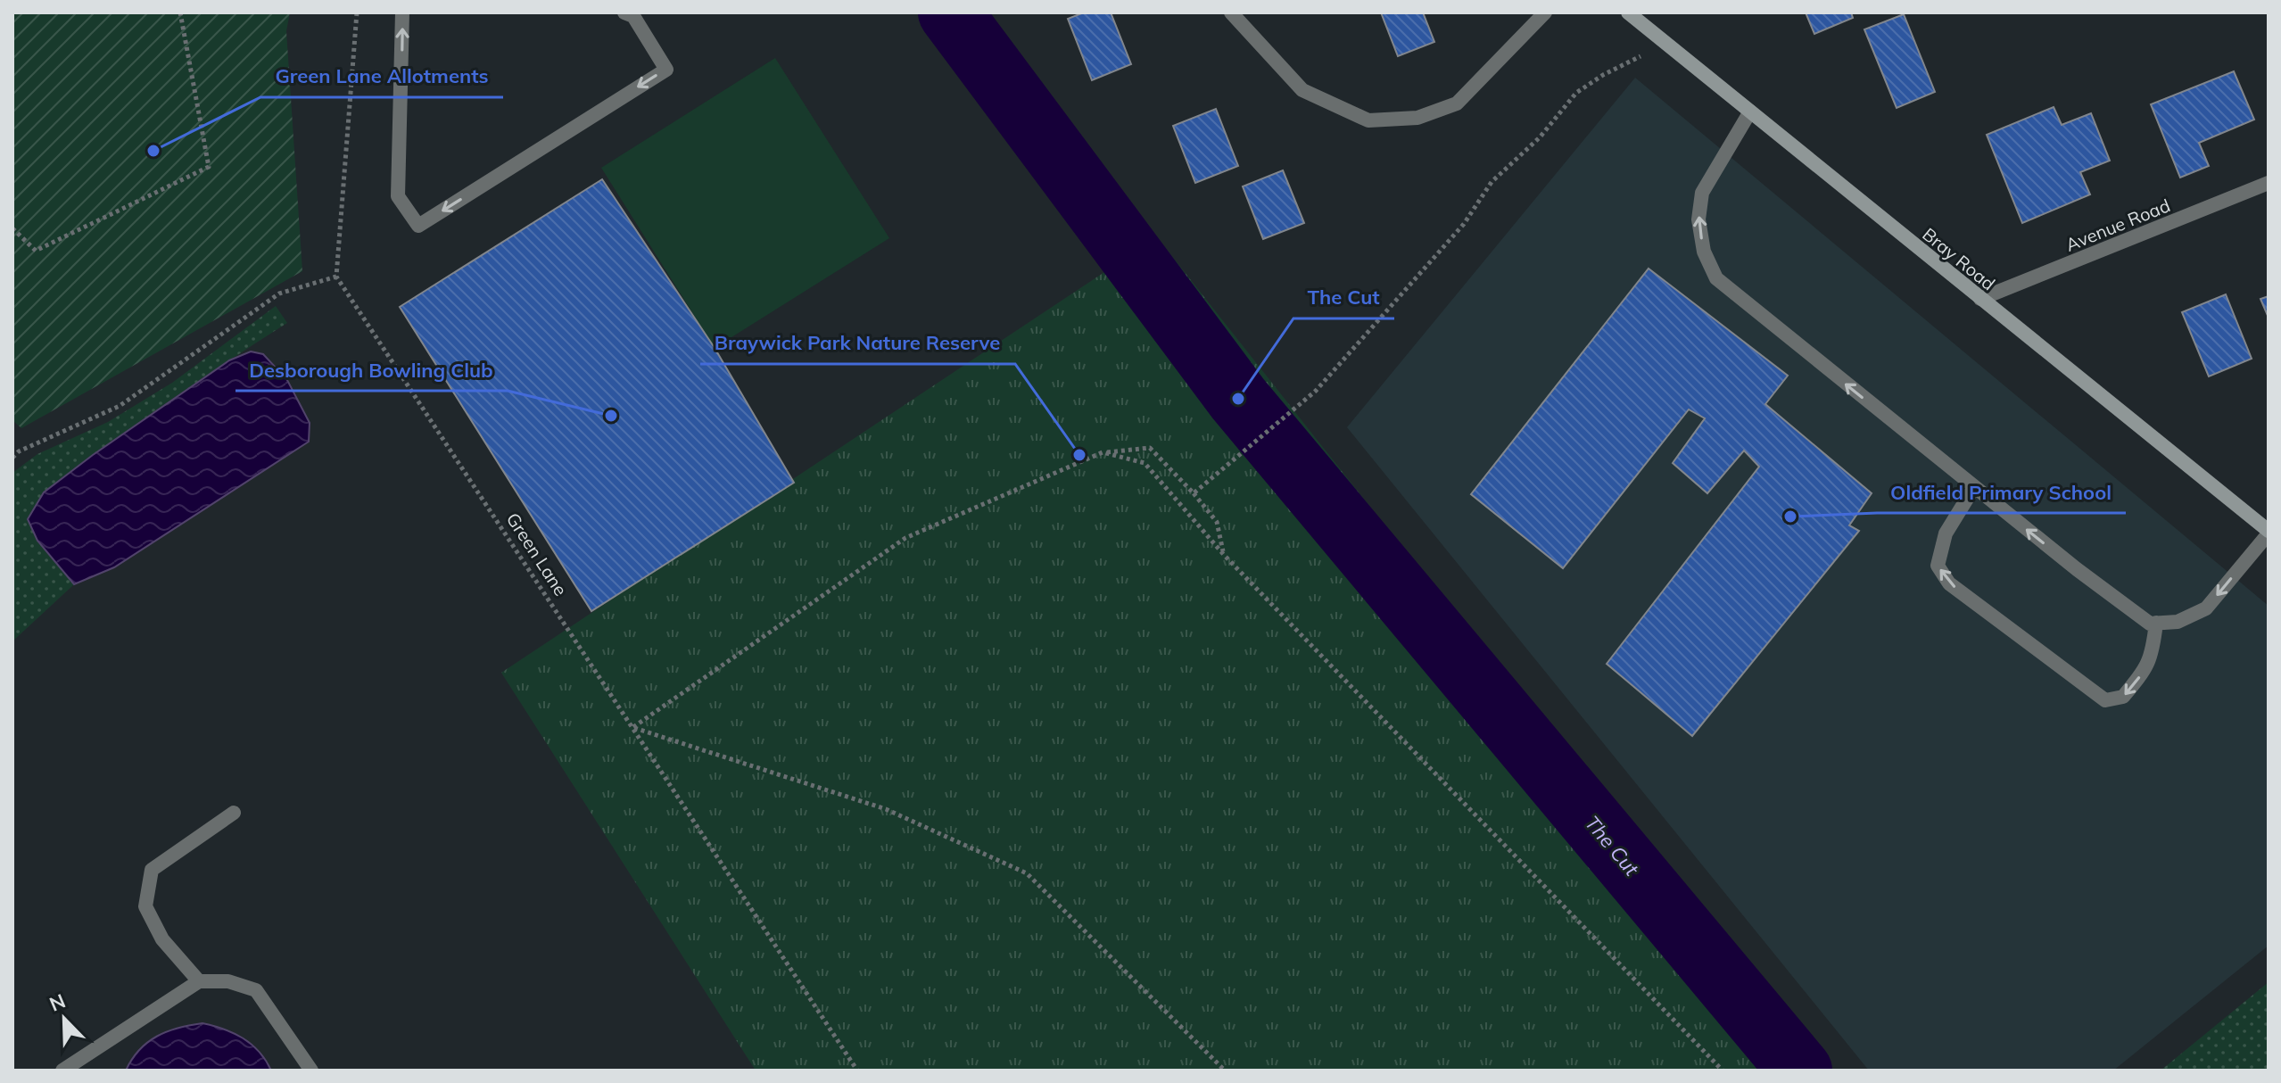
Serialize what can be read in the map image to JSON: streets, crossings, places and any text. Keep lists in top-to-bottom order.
{
  "streets": {
    "main road": ["Bray Road"],
    "street": ["Avenue Road"],
    "path": ["Green Lane"]
  },
  "crossings": [
    ["Avenue Road", "Bray Road"]
  ],
  "water": ["The Cut"],
  "places": [
    "Green Lane Allotments",
    "The Cut",
    "Desborough Bowling Club",
    "Braywick Park Nature Reserve",
    "Oldfield Primary School"
  ],
  "north": "top left"
}
